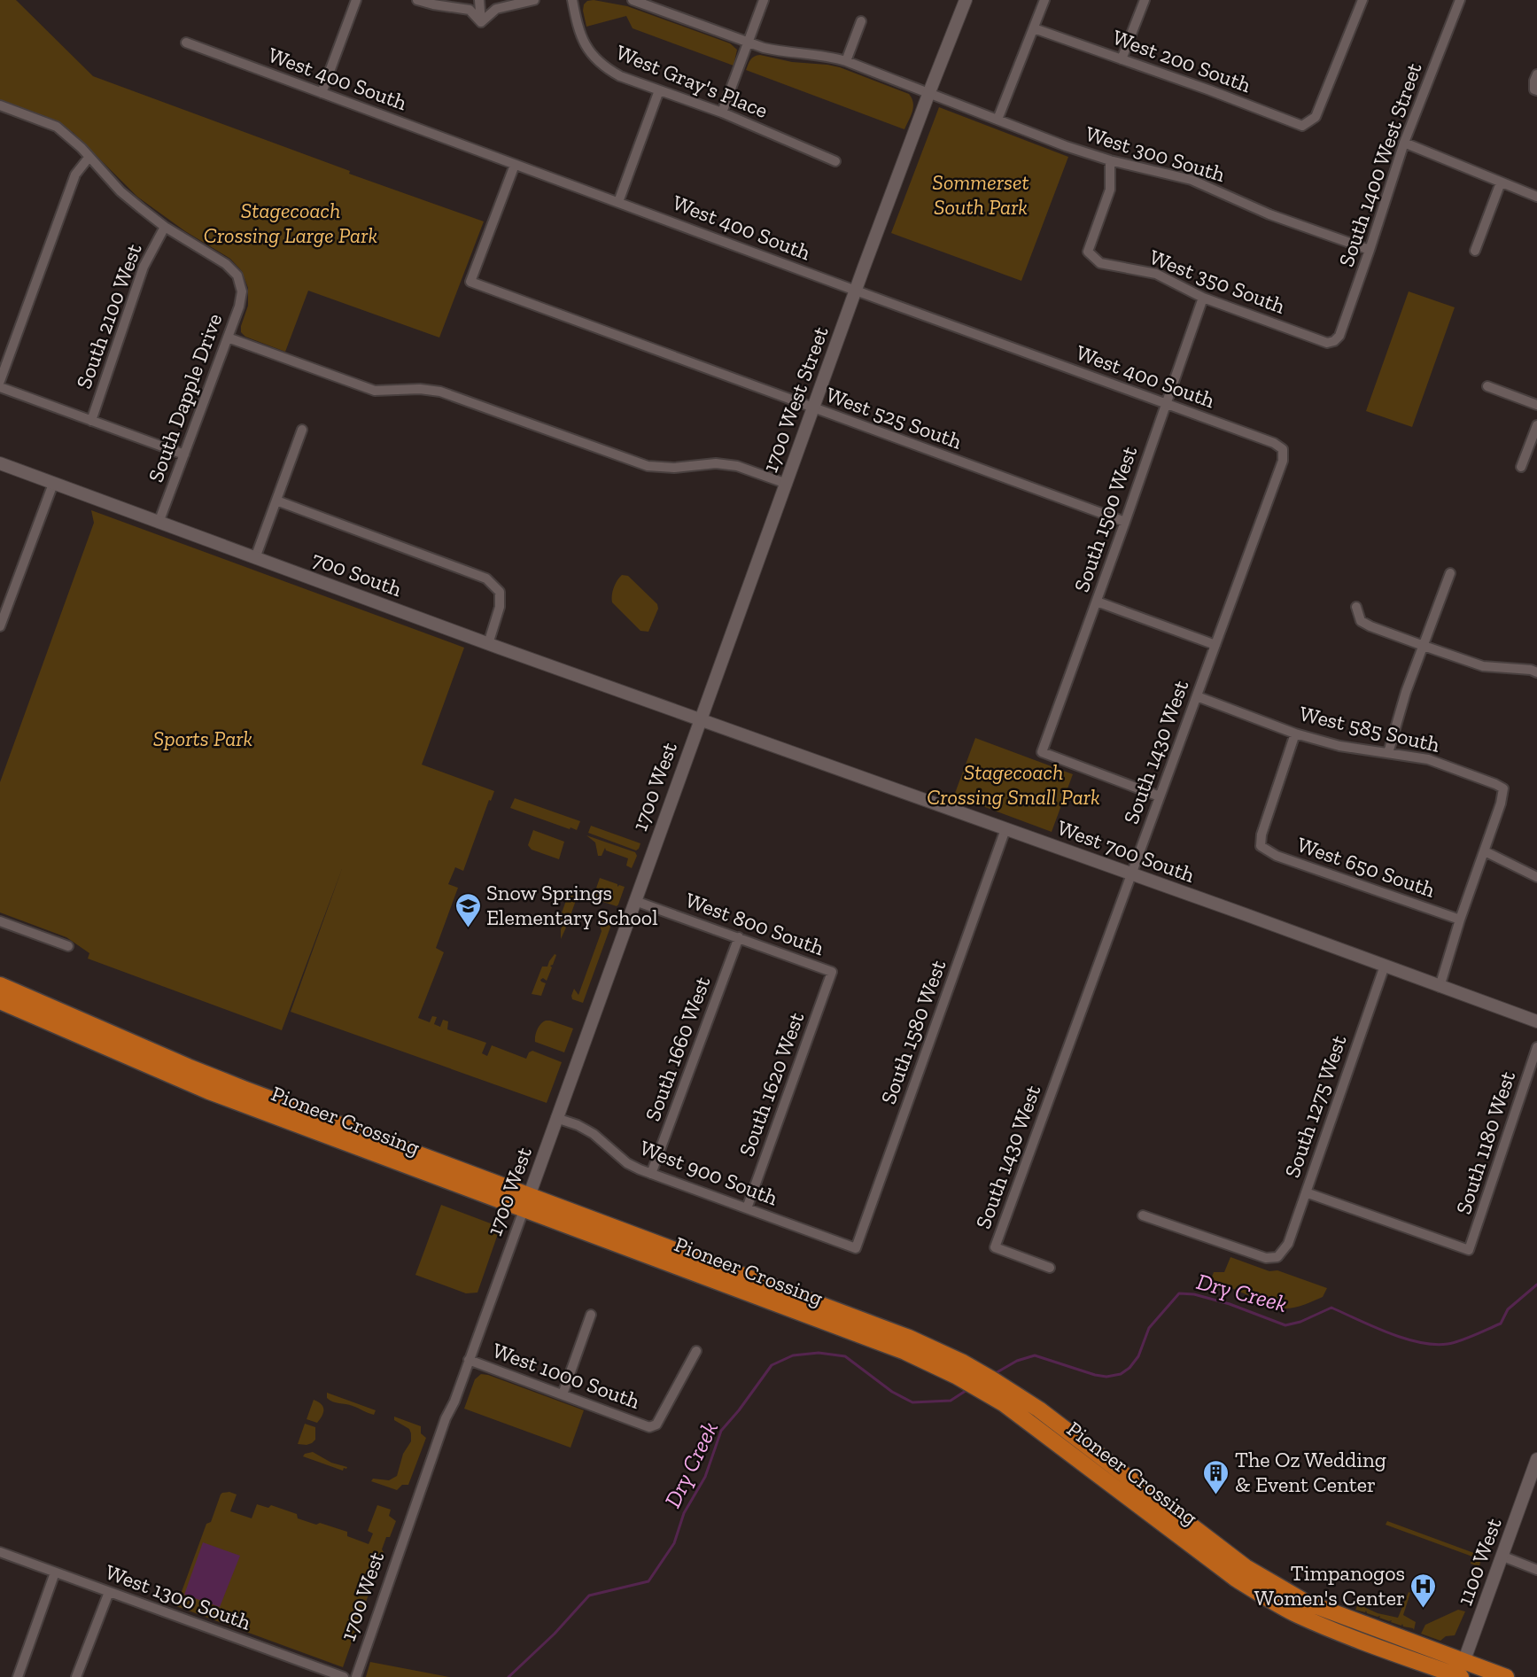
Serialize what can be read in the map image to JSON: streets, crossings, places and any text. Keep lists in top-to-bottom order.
{
  "streets": {
    "highway": ["Pioneer Crossing"],
    "street": [
      "West 200 South",
      "West 400 South",
      "West Gray's Place",
      "West 300 South",
      "South 1400 West Street",
      "West 350 South",
      "South 2100 West",
      "South Dapple Drive",
      "1700 West Street",
      "West 525 South",
      "South 1500 West",
      "700 South",
      "West 585 South",
      "South 1430 West",
      "1700 West",
      "West 700 South",
      "West 650 South",
      "West 800 South",
      "South 1580 West",
      "South 1660 West",
      "South 1620 West",
      "South 1275 West",
      "South 1180 West",
      "West 900 South",
      "West 1000 South",
      "1100 West",
      "West 1300 South"
    ]
  },
  "crossings": [
    ["West 400 South", "1700 West Street"],
    ["West 400 South", "West 525 South"],
    ["West 400 South", "South 1500 West"],
    ["West 400 South", "South 1430 West"],
    ["West 300 South", "South 1400 West Street"],
    ["West 300 South", "West 350 South"],
    ["West 300 South", "1700 West Street"],
    ["South 1400 West Street", "West 350 South"],
    ["West 350 South", "South 1500 West"],
    ["South 2100 West", "South Dapple Drive"],
    ["South Dapple Drive", "700 South"],
    ["1700 West Street", "West 525 South"],
    ["1700 West Street", "700 South"],
    ["1700 West Street", "1700 West"],
    ["1700 West Street", "West 700 South"],
    ["West 525 South", "South 1500 West"],
    ["South 1500 West", "South 1430 West"],
    ["700 South", "1700 West"],
    ["700 South", "West 700 South"],
    ["West 585 South", "South 1430 West"],
    ["West 585 South", "West 650 South"],
    ["South 1430 West", "West 700 South"],
    ["1700 West", "West 700 South"],
    ["1700 West", "West 800 South"],
    ["1700 West", "Pioneer Crossing"],
    ["1700 West", "West 900 South"],
    ["1700 West", "West 1000 South"],
    ["West 700 South", "South 1580 West"],
    ["West 700 South", "South 1275 West"],
    ["West 800 South", "South 1660 West"],
    ["West 800 South", "South 1620 West"],
    ["South 1580 West", "West 900 South"],
    ["South 1660 West", "West 900 South"],
    ["South 1620 West", "West 900 South"],
    ["South 1275 West", "South 1180 West"],
    ["Pioneer Crossing", "1100 West"]
  ],
  "water": ["Dry Creek"],
  "parks": [
    "Sommerset South Park",
    "Stagecoach Crossing Large Park",
    "Sports Park",
    "Stagecoach Crossing Small Park"
  ],
  "places": {
    "school or university": ["Snow Springs Elementary School"],
    "building": ["The Oz Wedding & Event Center"],
    "hospital": ["Timpanogos Women's Center"]
  }
}
